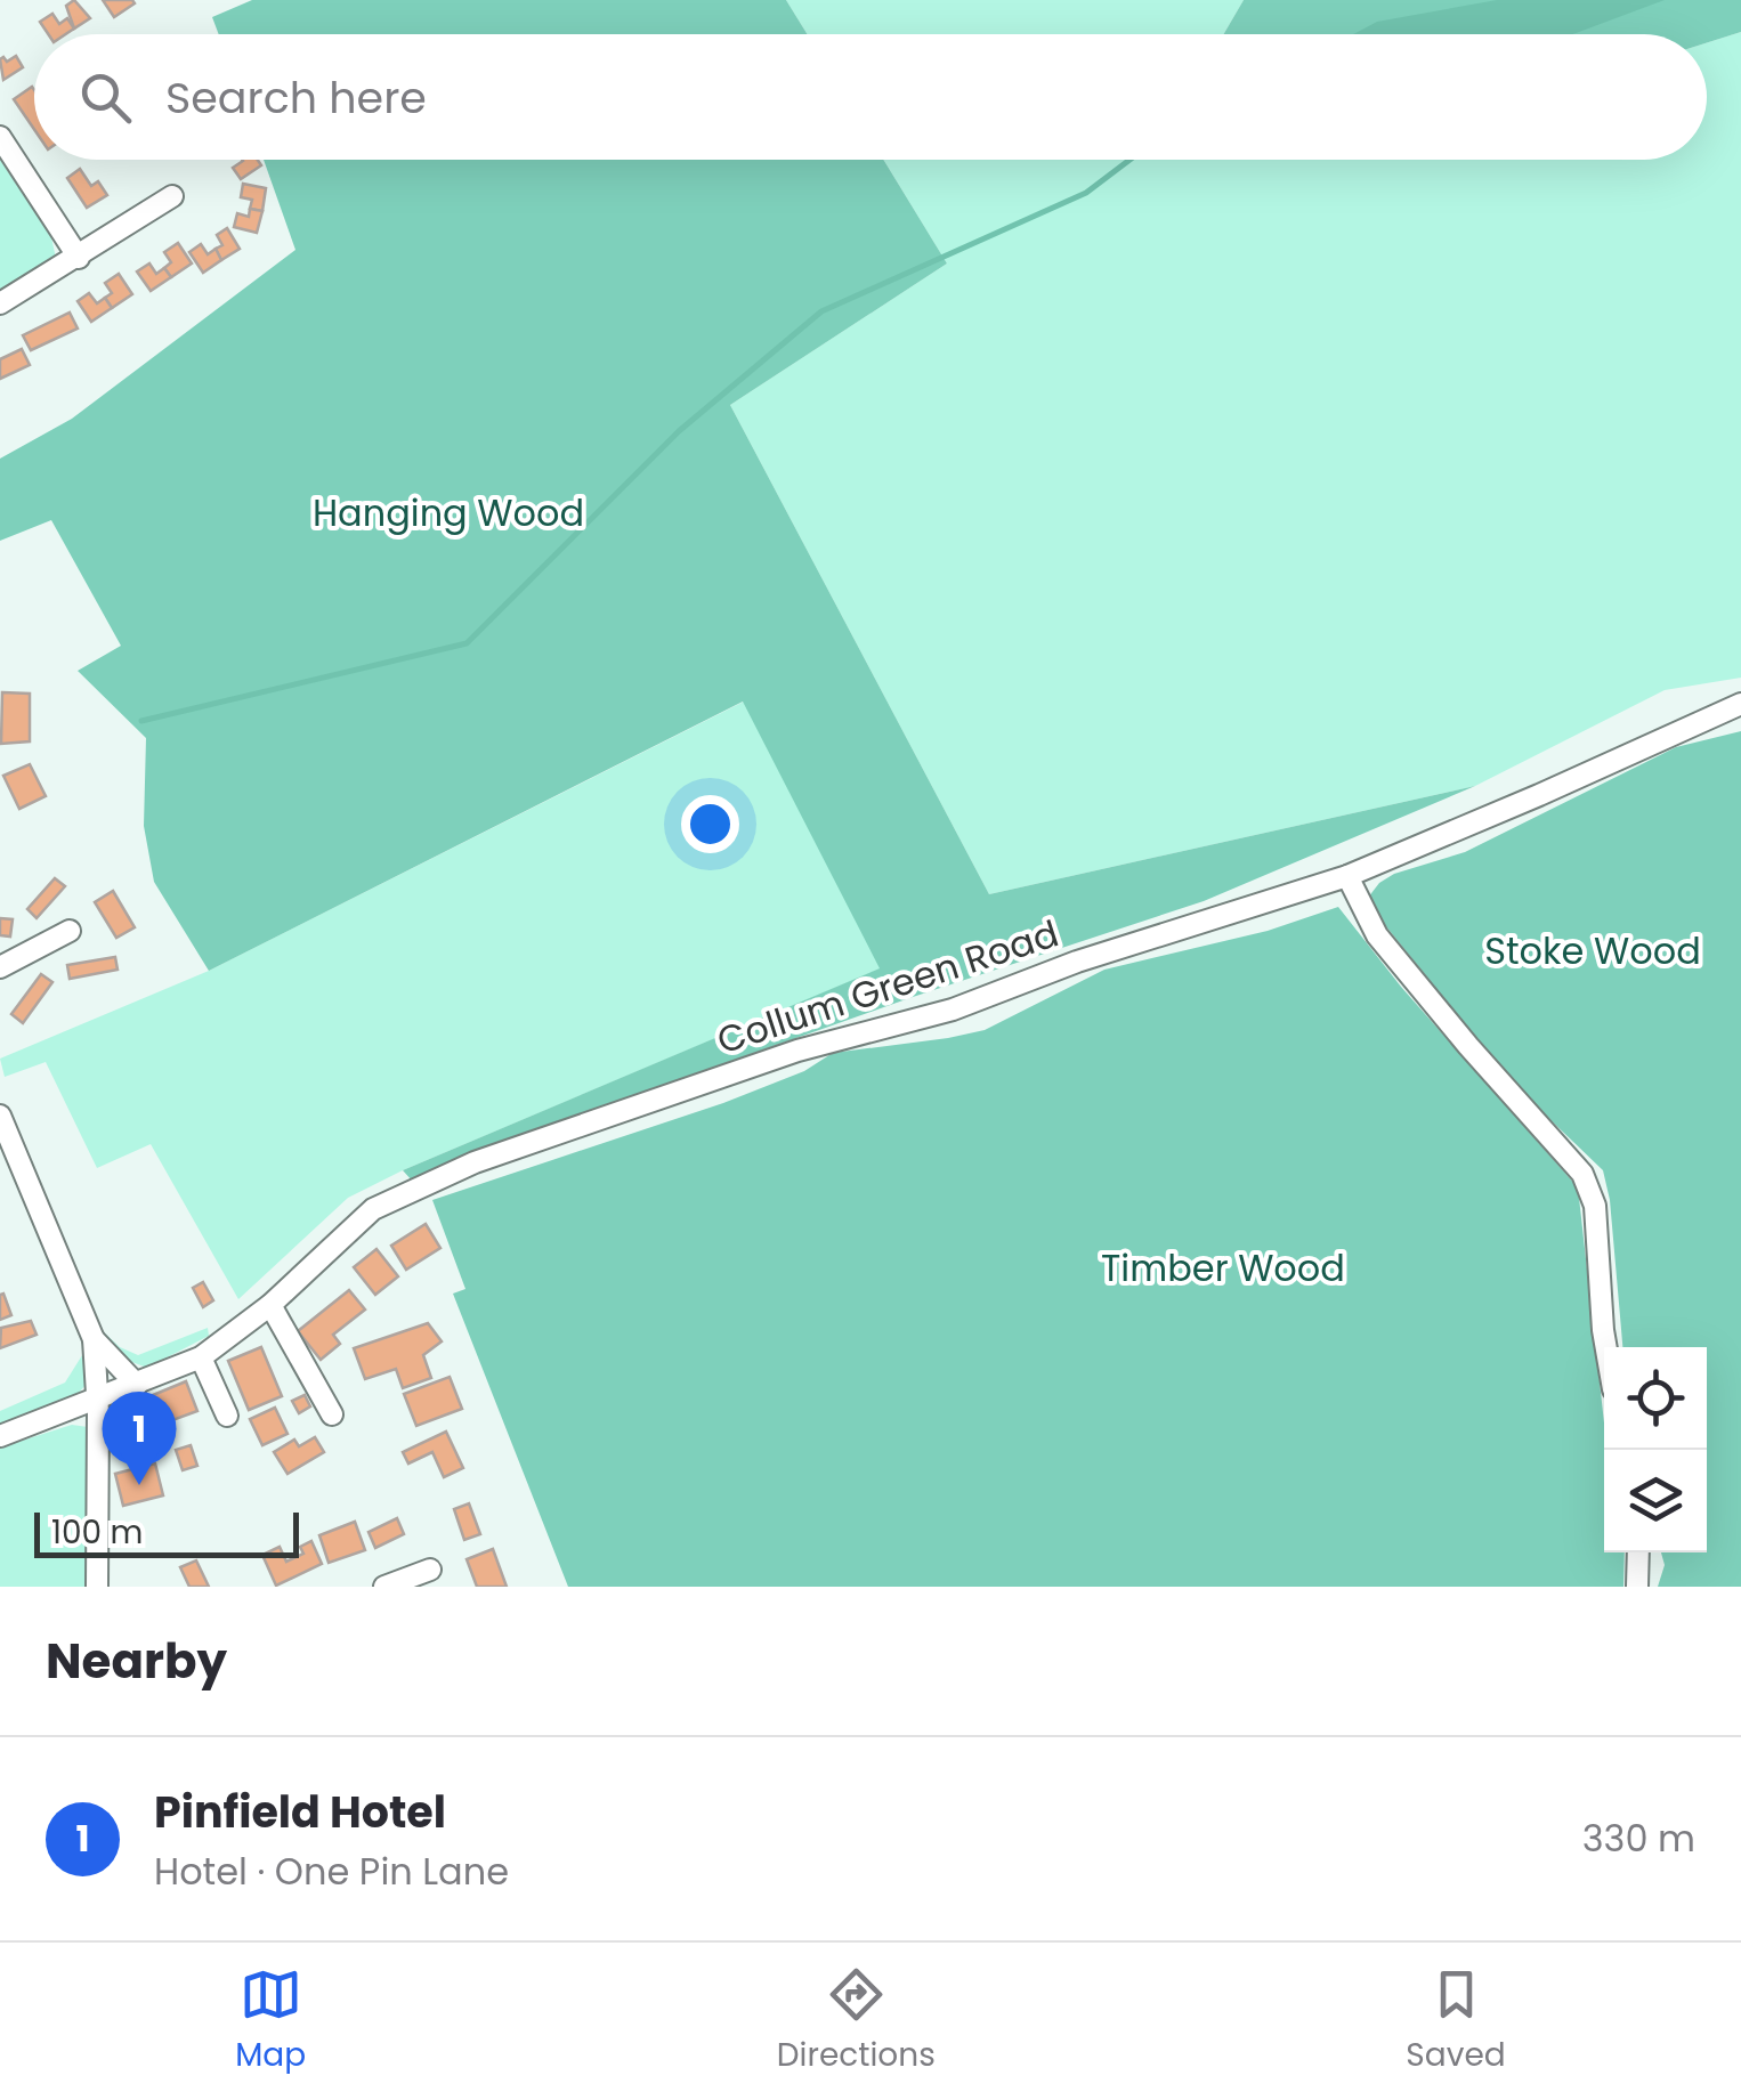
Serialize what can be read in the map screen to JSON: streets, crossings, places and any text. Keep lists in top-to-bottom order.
{
  "streets": {
    "street": ["Collum Green Road"]
  },
  "parks": ["Hanging Wood", "Stoke Wood", "Timber Wood"],
  "scale_bar": "100 m",
  "page": {
    "search": "Search here",
    "pins": "1",
    "scale": "100 m",
    "heading": "Nearby",
    "list": [
      {
        "mark": "1",
        "name": "Pinfield Hotel",
        "note": "Hotel · One Pin Lane",
        "value": "330 m"
      }
    ],
    "nav": ["Map", "Directions", "Saved"]
  }
}
